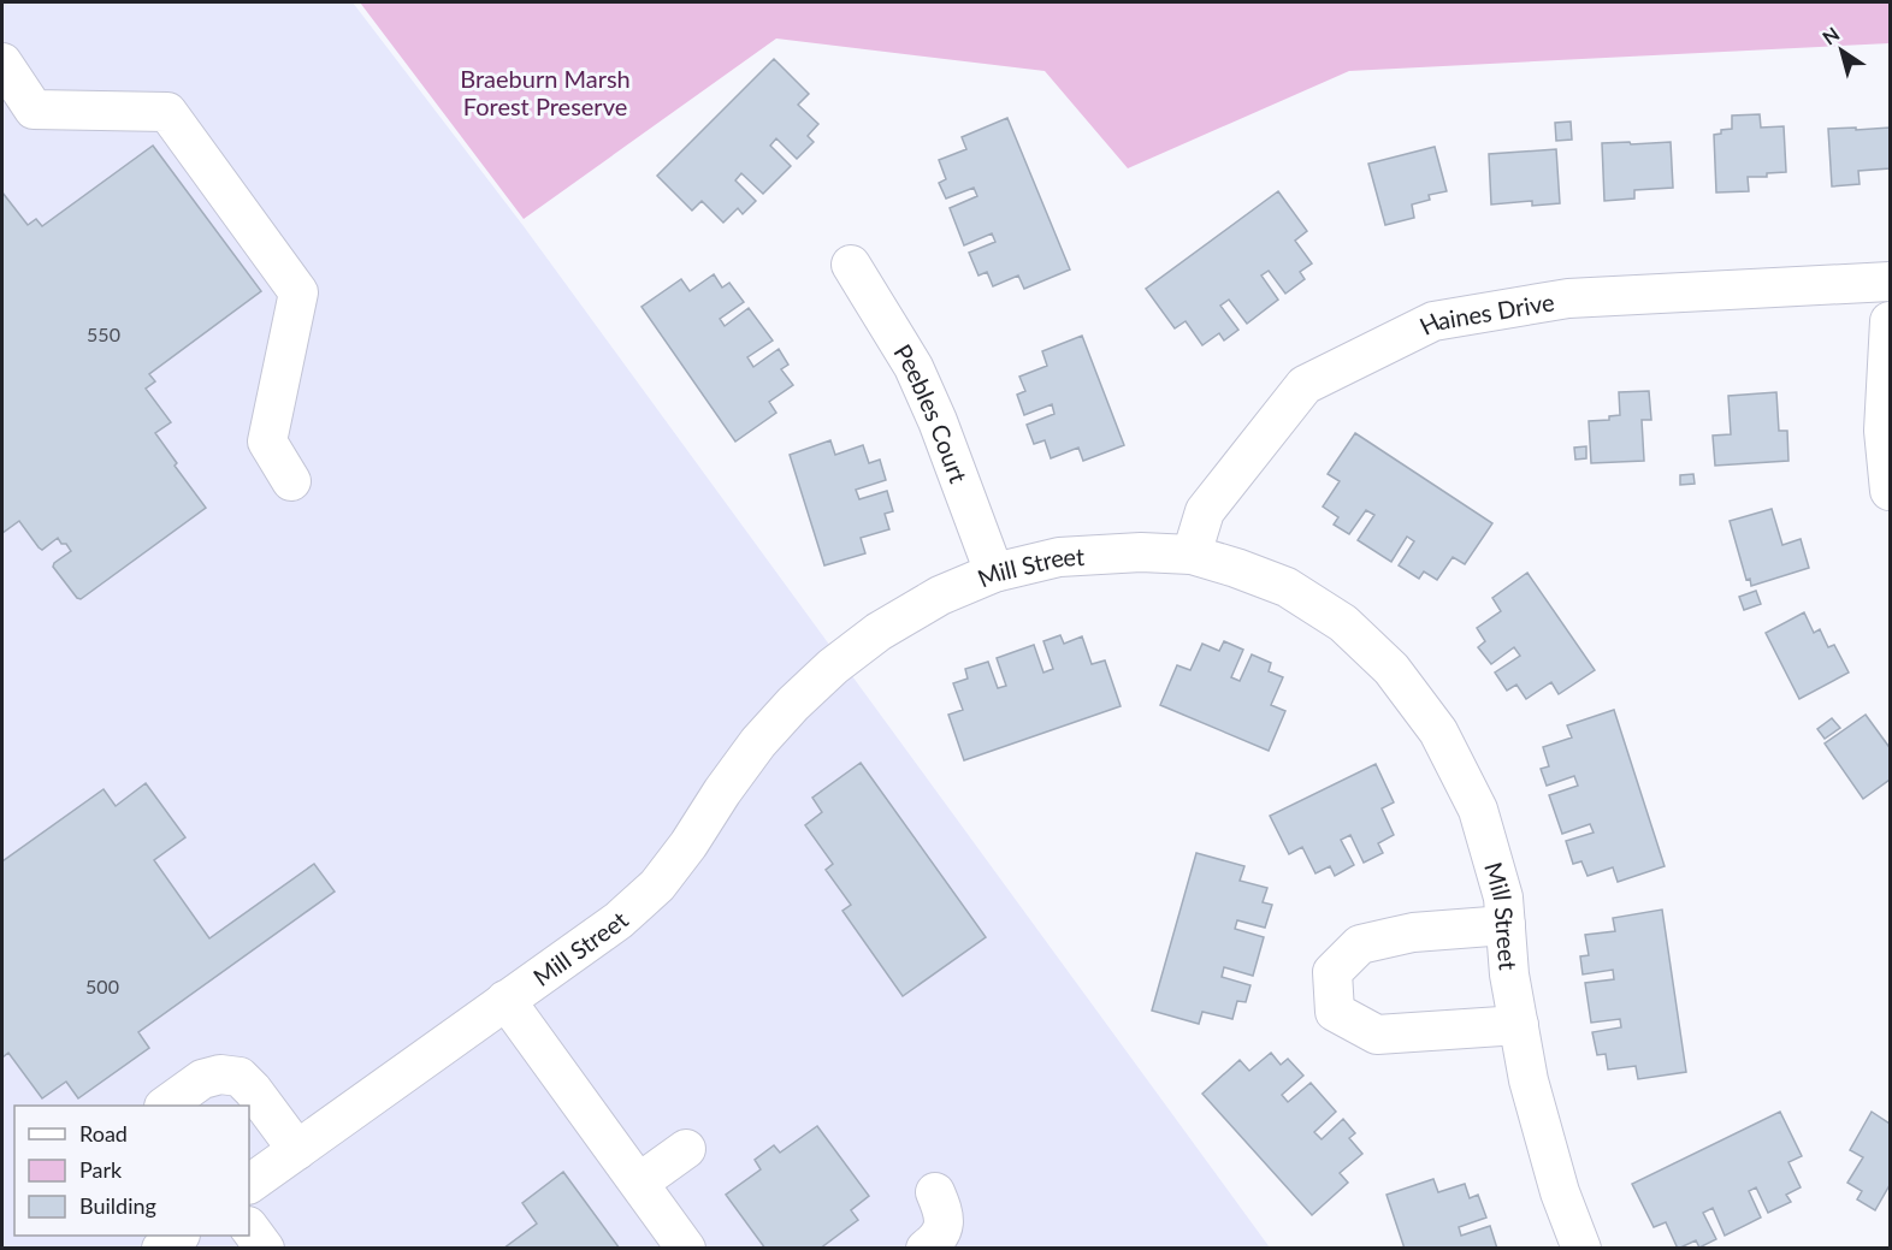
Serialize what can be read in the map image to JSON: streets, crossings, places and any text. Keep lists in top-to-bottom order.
{
  "streets": {
    "street": ["Haines Drive", "Peebles Court", "Mill Street"]
  },
  "crossings": [
    ["Haines Drive", "Mill Street"],
    ["Peebles Court", "Mill Street"]
  ],
  "parks": ["Braeburn Marsh Forest Preserve"],
  "house_numbers": ["550", "500"],
  "legend": ["Road", "Park", "Building"],
  "north": "top left"
}
